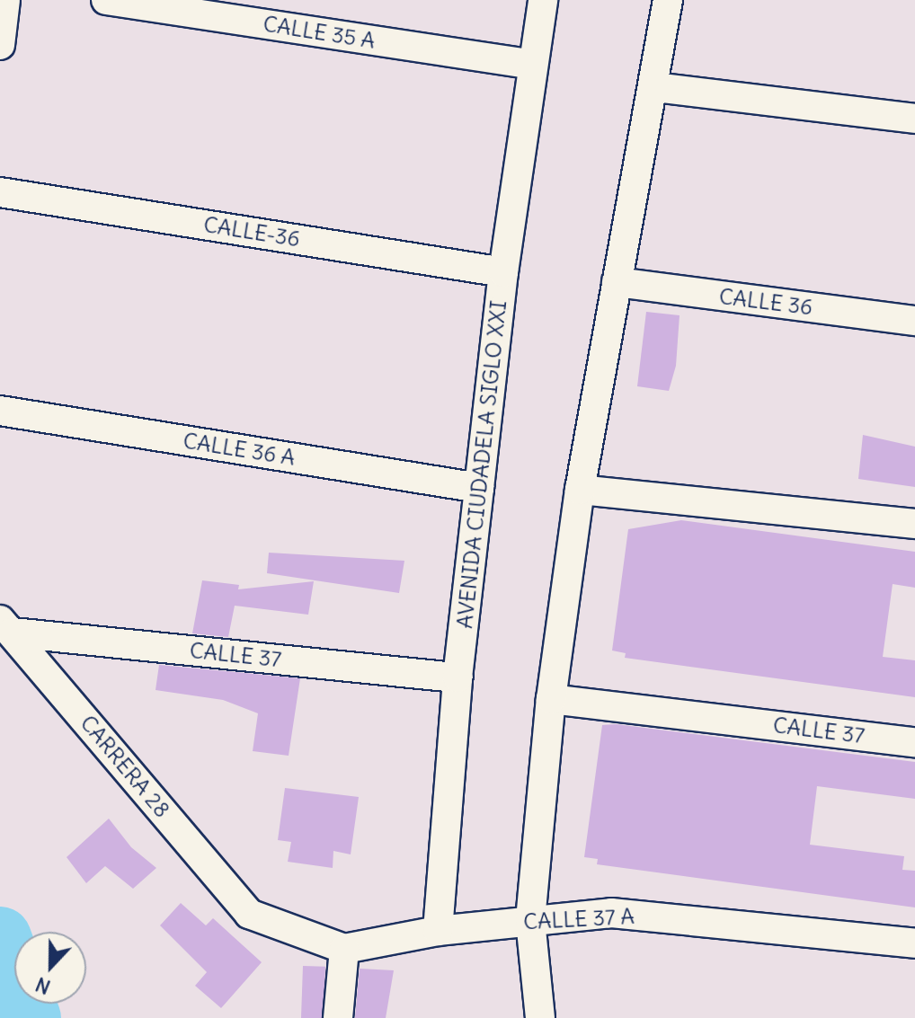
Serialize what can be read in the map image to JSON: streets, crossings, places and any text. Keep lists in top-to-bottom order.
{
  "streets": {
    "street": [
      "CALLE 35 A",
      "CALLE-36",
      "CALLE 36",
      "CALLE 36 A",
      "AVENIDA CIUDADELA SIGLO XXI",
      "CALLE 37",
      "CARRERA 28",
      "CALLE 37 A"
    ]
  },
  "crossings": [
    ["CALLE 35 A", "AVENIDA CIUDADELA SIGLO XXI"],
    ["CALLE-36", "AVENIDA CIUDADELA SIGLO XXI"],
    ["CALLE 36 A", "AVENIDA CIUDADELA SIGLO XXI"],
    ["AVENIDA CIUDADELA SIGLO XXI", "CALLE 37"],
    ["AVENIDA CIUDADELA SIGLO XXI", "CALLE 37 A"],
    ["CALLE 37", "CARRERA 28"],
    ["CARRERA 28", "CALLE 37 A"]
  ],
  "north": "bottom"
}
